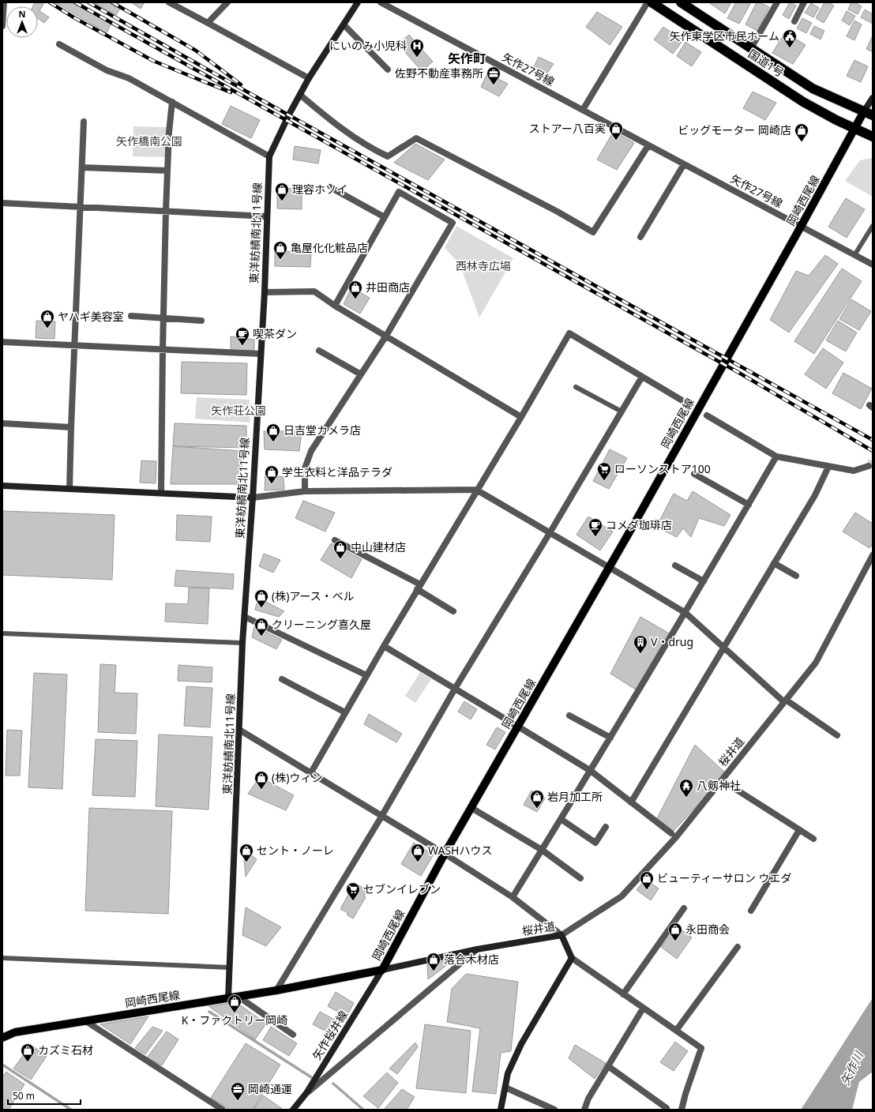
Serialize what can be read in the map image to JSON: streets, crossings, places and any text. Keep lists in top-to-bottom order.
{
  "streets": {
    "highway": ["国道1号"],
    "main road": ["岡崎西尾線"],
    "street": [
      "矢作27号線",
      "東洋紡績南北11号線",
      "桜井道",
      "矢作桜井線"
    ]
  },
  "crossings": [
    ["国道1号", "岡崎西尾線"],
    ["矢作27号線", "岡崎西尾線"],
    ["岡崎西尾線", "東洋紡績南北11号線"],
    ["岡崎西尾線", "桜井道"],
    ["岡崎西尾線", "矢作桜井線"],
    ["桜井道", "矢作桜井線"]
  ],
  "districts": ["矢作町"],
  "water": ["矢作川"],
  "parks": ["矢作橋南公園", "西林寺広場", "矢作荘公園"],
  "places": {
    "public building": ["矢作東学区市民ホーム"],
    "hospital": ["にいのみ小児科"],
    "office": ["佐野不動産事務所", "岡崎通運"],
    "shop": [
      "ストアー八百実",
      "ビッグモーター 岡崎店",
      "理容ホソイ",
      "亀屋化化粧品店",
      "井田商店",
      "ヤハギ美容室",
      "日吉堂カメラ店",
      "学生衣料と洋品テラダ",
      "中山建材店",
      "(株)アース・ベル",
      "クリーニング喜久屋",
      "(株)ウィン",
      "岩月加工所",
      "セント・ノーレ",
      "WASHハウス",
      "ビューティーサロン ウエダ",
      "永田商会",
      "落合木材店",
      "K・ファクトリー岡崎",
      "カズミ石材"
    ],
    "cafe": ["喫茶ダン", "コメダ珈琲店"],
    "supermarket": ["ローソンストア100", "セブンイレブン"],
    "building": ["V・drug"],
    "temple": ["八剱神社"]
  },
  "scale_bar": "50 m",
  "north": "top"
}
